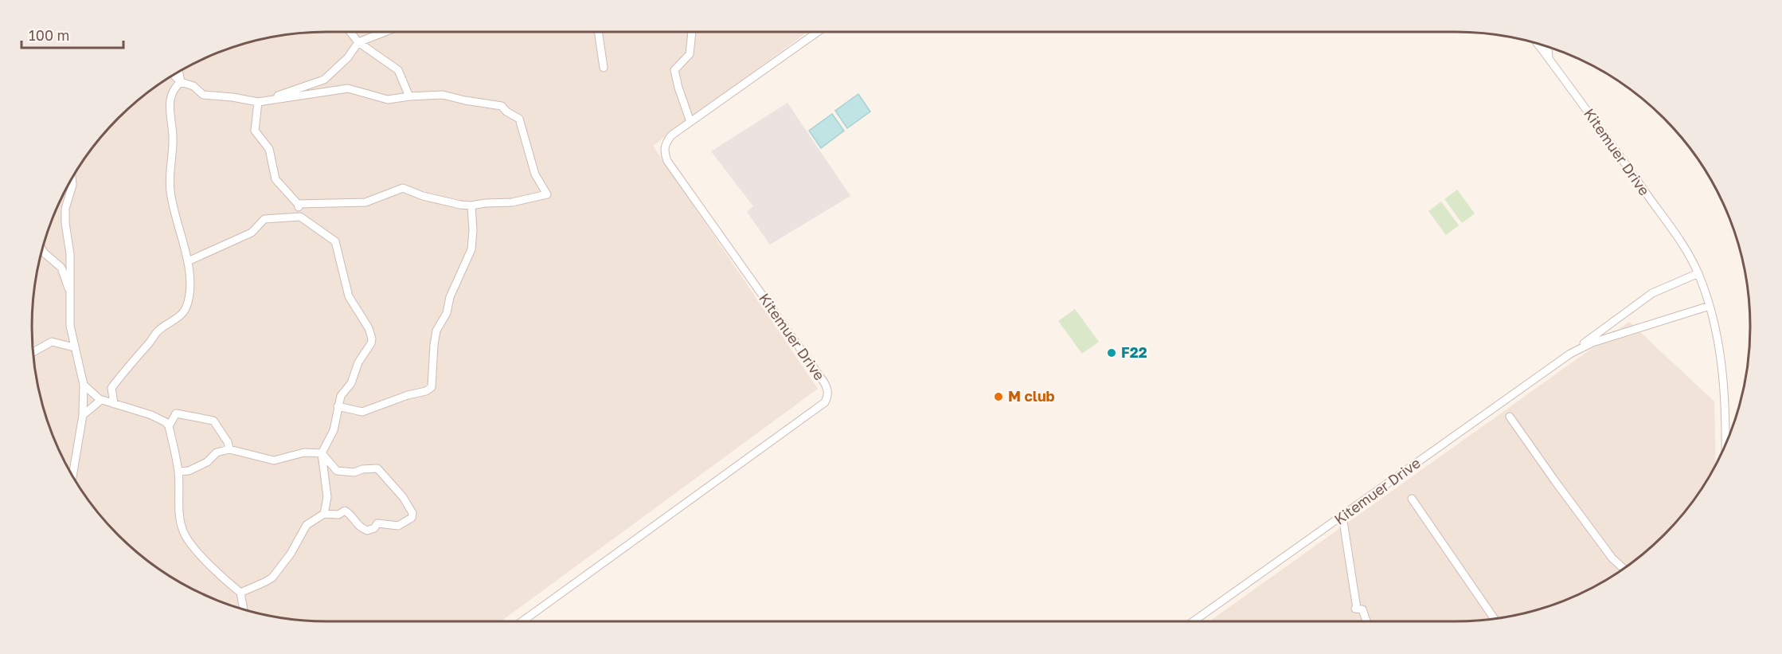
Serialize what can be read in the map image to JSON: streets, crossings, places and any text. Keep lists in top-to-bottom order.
{
  "streets": {
    "street": ["Kitemuer Drive"]
  },
  "places": ["F22", "M club"],
  "scale_bar": "100 m"
}
